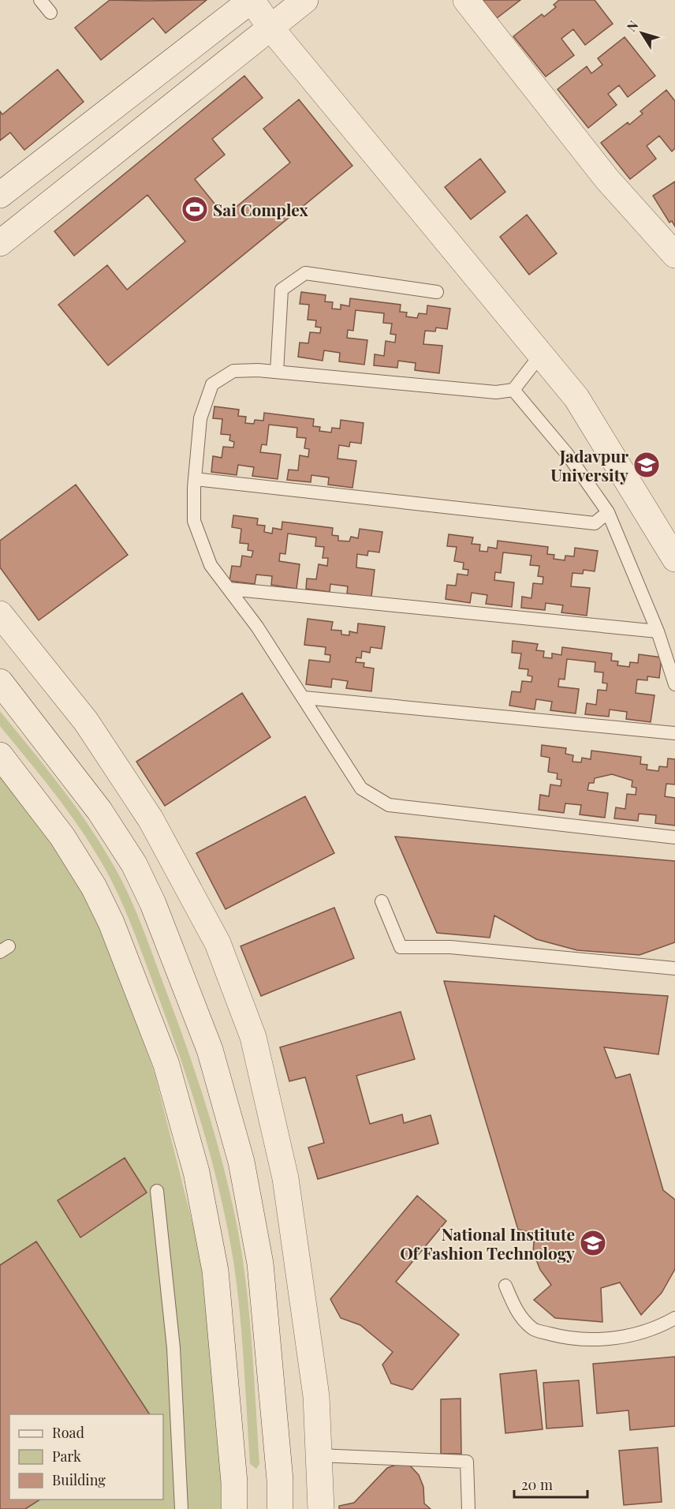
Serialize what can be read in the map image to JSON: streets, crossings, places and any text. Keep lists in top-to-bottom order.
{
  "places": {
    "sports": ["Sai Complex"],
    "school or university": ["Jadavpur University", "National Institute Of Fashion Technology"]
  },
  "legend": ["Road", "Park", "Building"],
  "scale_bar": "20 m",
  "north": "top left"
}
